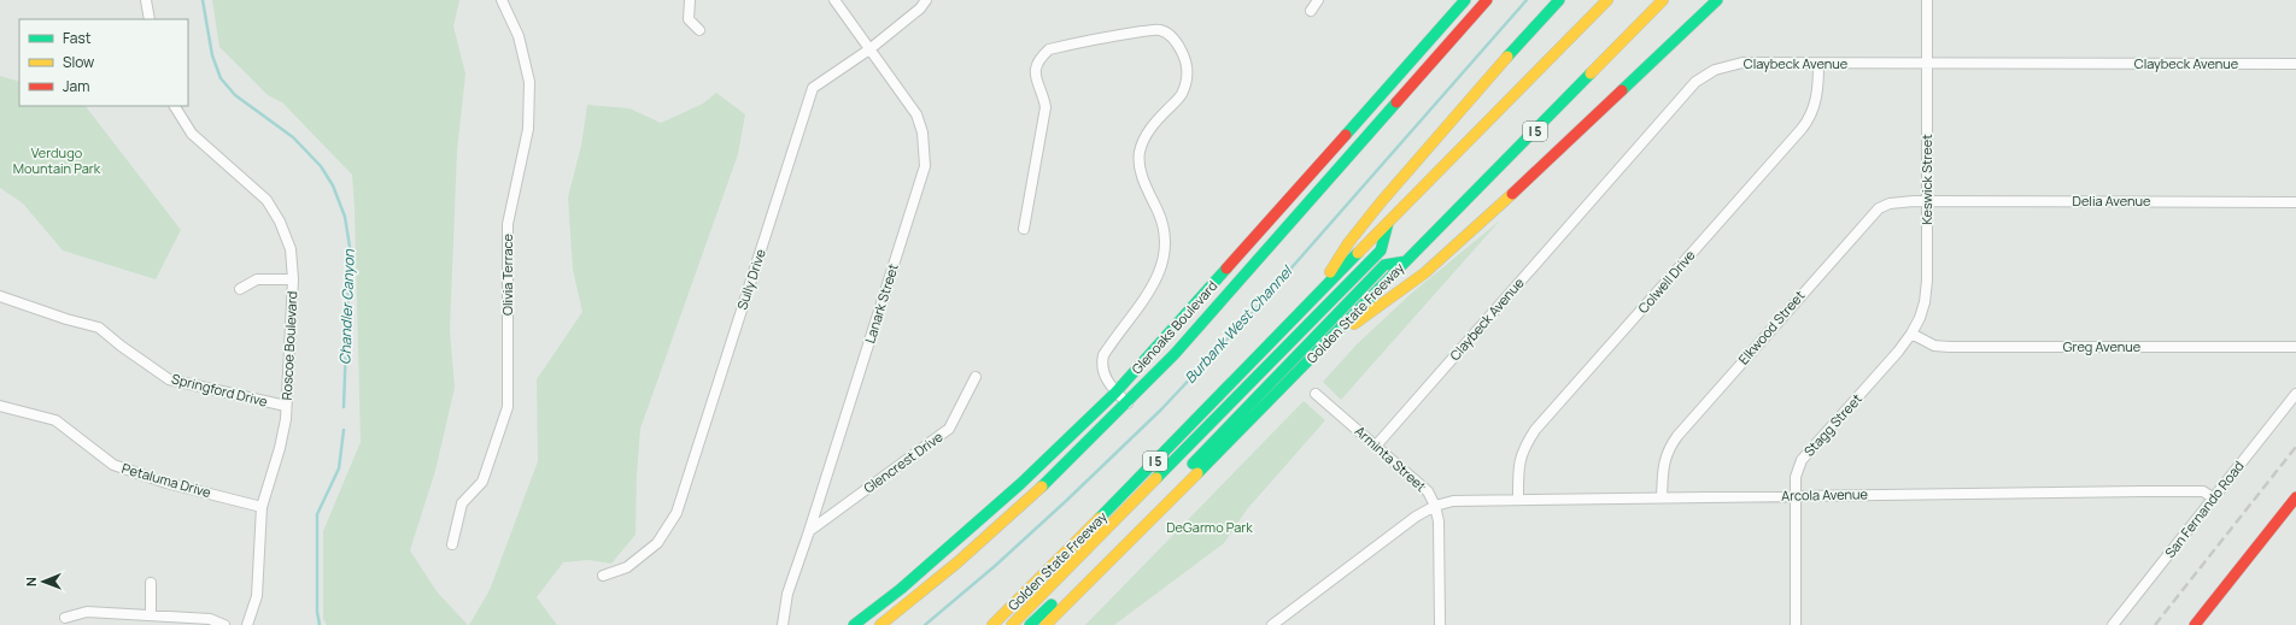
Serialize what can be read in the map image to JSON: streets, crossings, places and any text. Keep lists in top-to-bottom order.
{
  "streets": {
    "main road": ["I 5", "Golden State Freeway", "Glenoaks Boulevard"],
    "street": [
      "Claybeck Avenue",
      "Keswick Street",
      "Delia Avenue",
      "Olivia Terrace",
      "Sully Drive",
      "Colwell Drive",
      "Lanark Street",
      "Elkwood Street",
      "Roscoe Boulevard",
      "Greg Avenue",
      "Springford Drive",
      "Stagg Street",
      "Arminta Street",
      "Glencrest Drive",
      "Petaluma Drive",
      "Arcola Avenue",
      "San Fernando Road"
    ]
  },
  "crossings": [
    ["Claybeck Avenue", "Keswick Street"],
    ["Claybeck Avenue", "Colwell Drive"],
    ["Claybeck Avenue", "Arminta Street"],
    ["Keswick Street", "Delia Avenue"],
    ["Keswick Street", "Elkwood Street"],
    ["Keswick Street", "Greg Avenue"],
    ["Keswick Street", "Stagg Street"],
    ["Delia Avenue", "Elkwood Street"],
    ["Sully Drive", "Lanark Street"],
    ["Colwell Drive", "Arcola Avenue"],
    ["Lanark Street", "Glencrest Drive"],
    ["Elkwood Street", "Arcola Avenue"],
    ["Roscoe Boulevard", "Springford Drive"],
    ["Roscoe Boulevard", "Petaluma Drive"],
    ["Stagg Street", "Arcola Avenue"],
    ["Arminta Street", "Arcola Avenue"],
    ["Arcola Avenue", "San Fernando Road"]
  ],
  "water": ["Chandler Canyon", "Burbank West Channel"],
  "parks": ["Verdugo Mountain Park", "DeGarmo Park"],
  "legend": ["Fast", "Slow", "Jam"],
  "north": "left"
}
